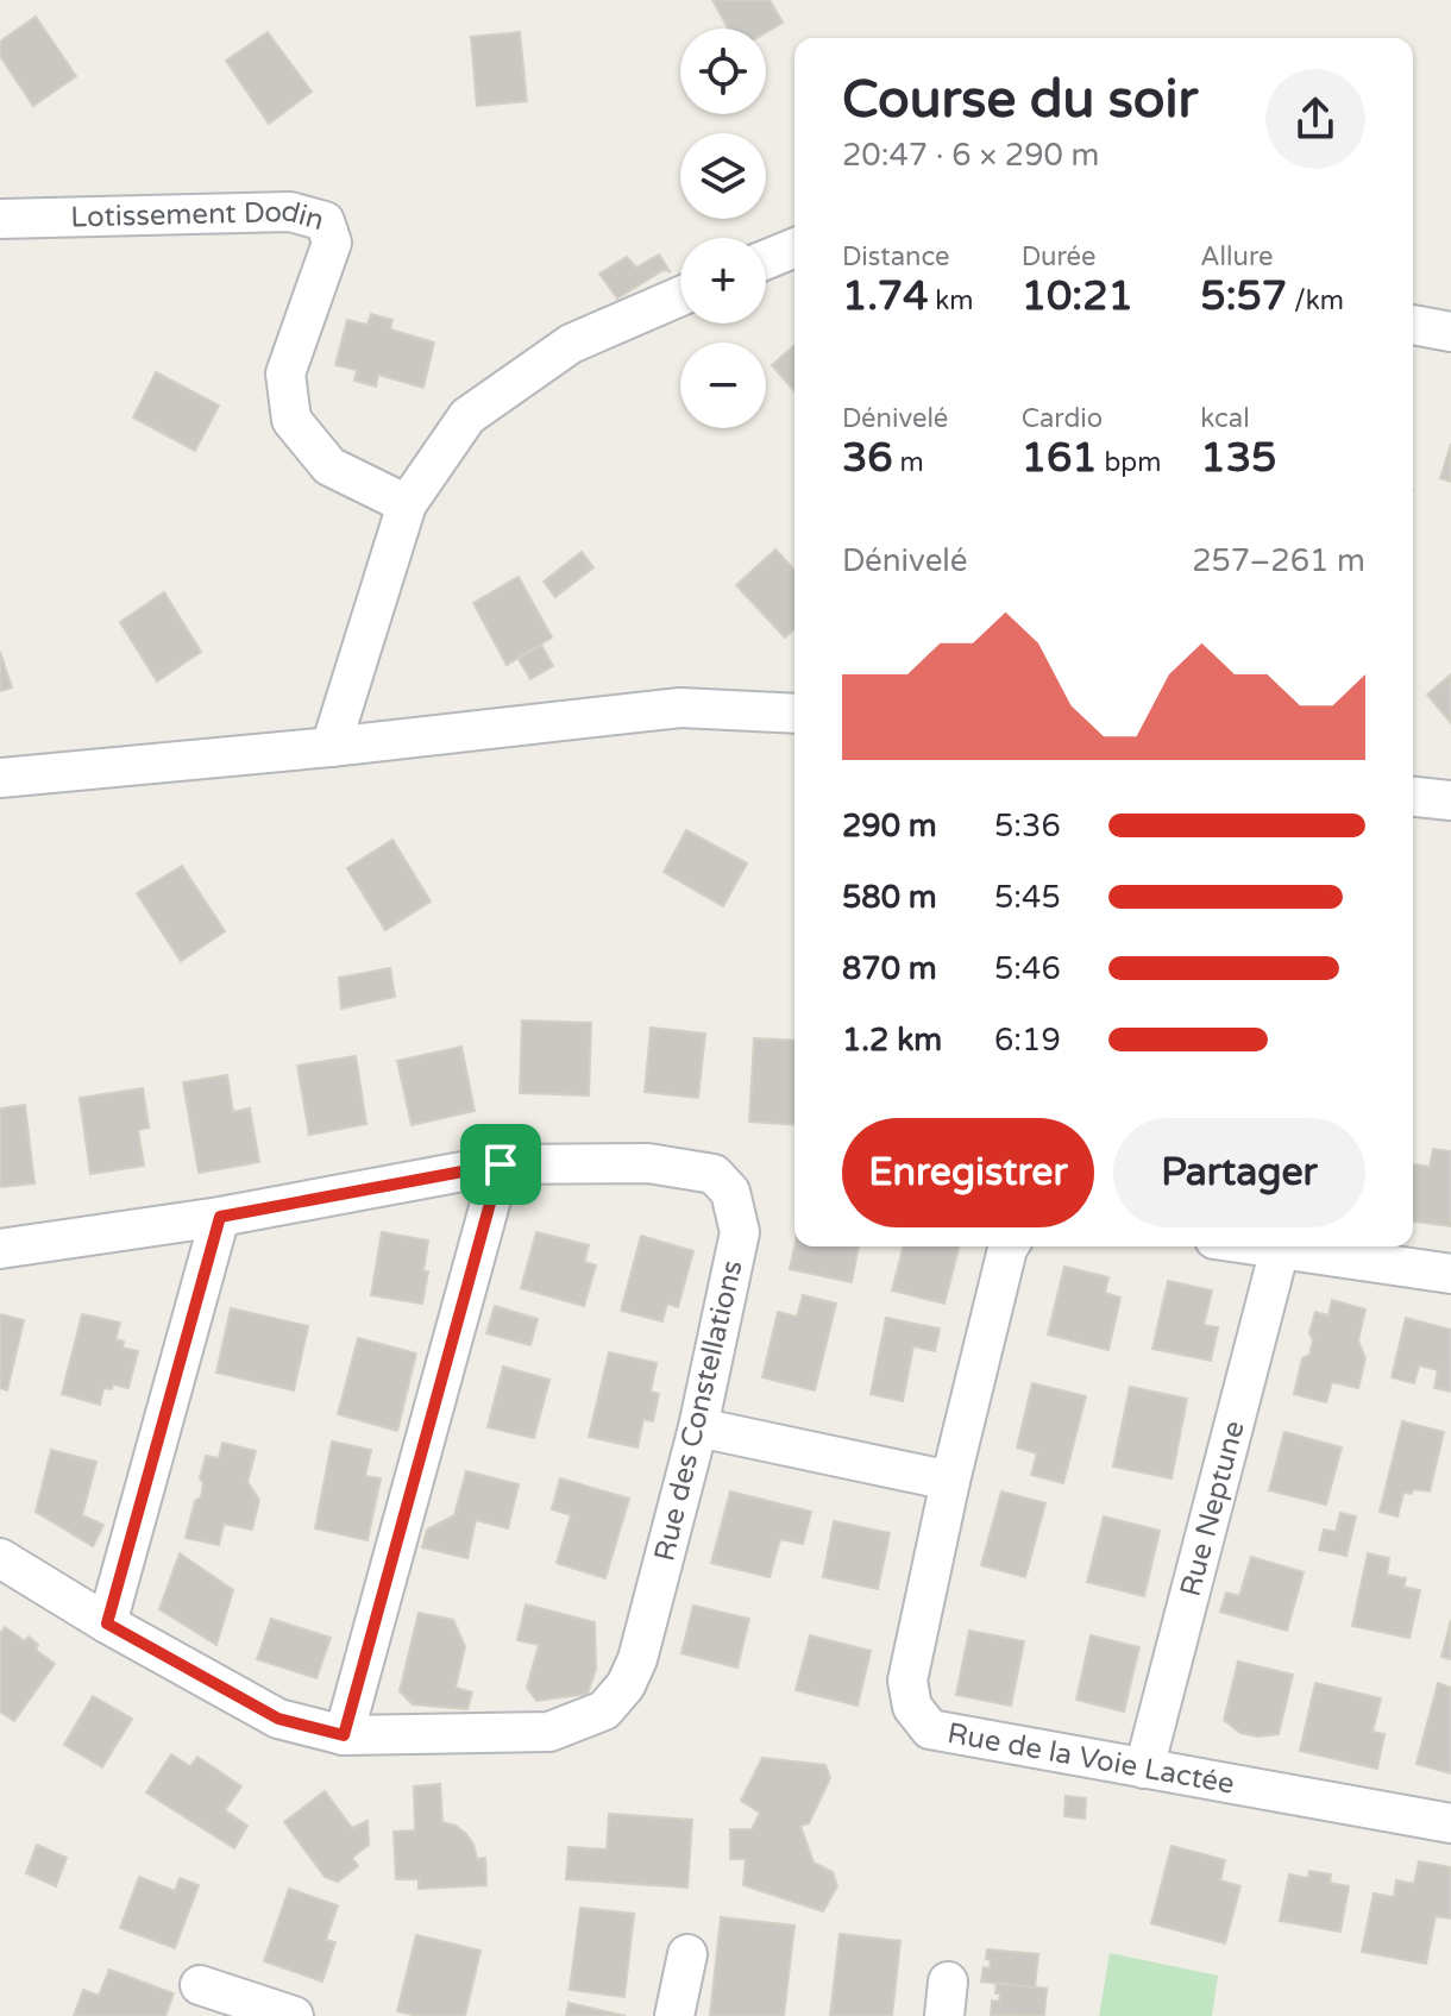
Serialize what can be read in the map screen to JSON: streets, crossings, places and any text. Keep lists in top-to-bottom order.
{
  "streets": {
    "street": [
      "Lotissement Dodin",
      "Rue des Constellations",
      "Rue Neptune",
      "Rue de la Voie Lactée"
    ]
  },
  "crossings": [
    ["Rue Neptune", "Rue de la Voie Lactée"]
  ],
  "page": {
    "map_buttons": ["+", "−"],
    "heading": ["Course du soir", "20:47 · 6 × 290 m"],
    "stats": [
      ["Distance", "1.74 km"],
      ["Durée", "10:21"],
      ["Allure", "5:57 /km"],
      ["Dénivelé", "36 m"],
      ["Cardio", "161 bpm"],
      ["kcal", "135"]
    ],
    "chart": ["Dénivelé", "257–261 m"],
    "list": [
      {
        "name": "290 m",
        "note": "5:36"
      },
      {
        "name": "580 m",
        "note": "5:45"
      },
      {
        "name": "870 m",
        "note": "5:46"
      },
      {
        "name": "1.2 km",
        "note": "6:19"
      }
    ],
    "buttons": ["Enregistrer", "Partager"]
  }
}
